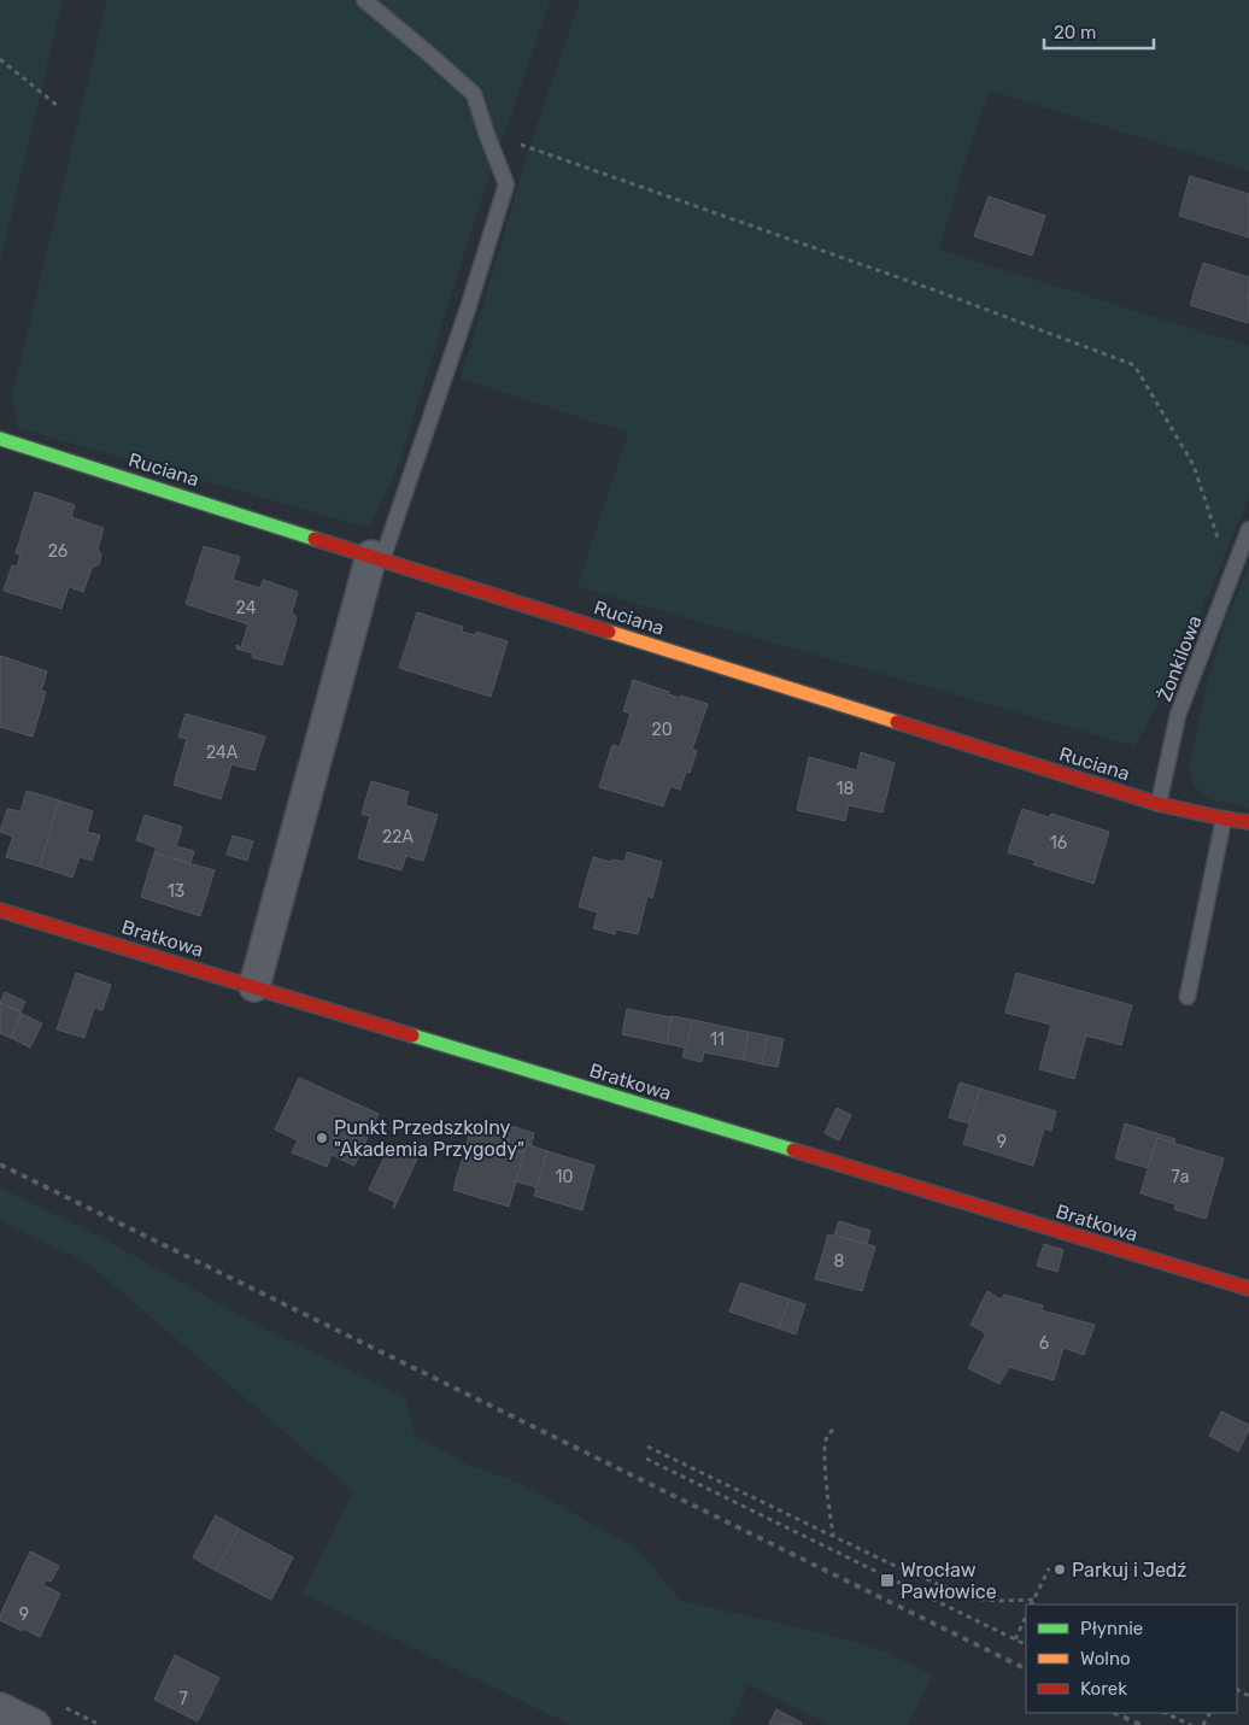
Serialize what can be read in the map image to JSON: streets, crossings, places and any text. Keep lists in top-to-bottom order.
{
  "streets": {
    "street": ["Ruciana", "Bratkowa"],
    "lane": ["Żonkilowa"]
  },
  "crossings": [
    ["Ruciana", "Żonkilowa"]
  ],
  "places": {
    "other": ["Punkt Przedszkolny \"Akademia Przygody\"", "Parkuj i Jedź"],
    "transit": ["Wrocław Pawłowice"]
  },
  "house_numbers": [
    "26",
    "24",
    "20",
    "24A",
    "18",
    "22A",
    "16",
    "13",
    "11",
    "9",
    "10",
    "7a",
    "8",
    "6",
    "9",
    "7"
  ],
  "legend": ["Płynnie", "Wolno", "Korek"],
  "scale_bar": "20 m"
}
